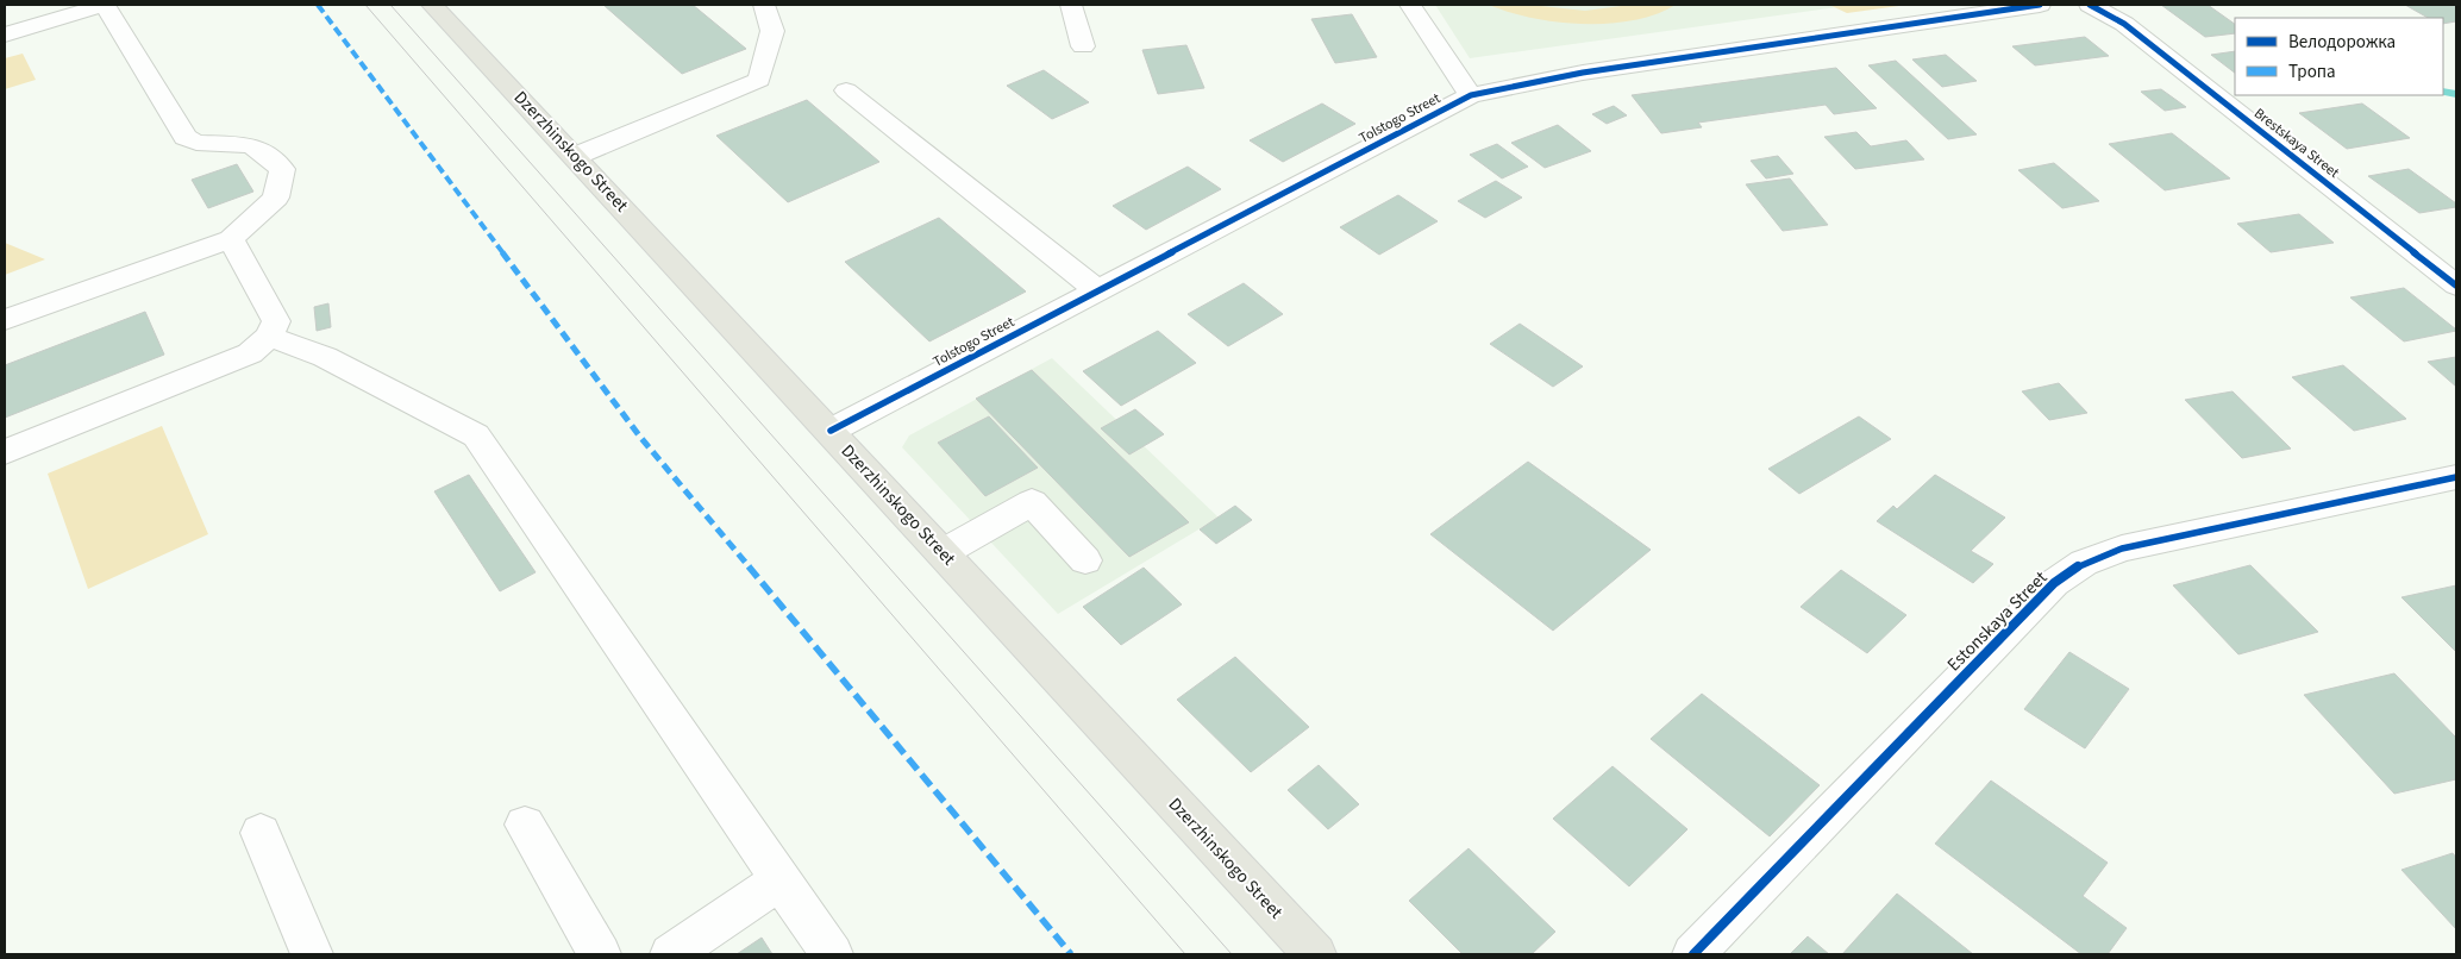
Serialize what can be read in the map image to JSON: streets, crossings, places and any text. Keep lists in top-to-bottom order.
{
  "streets": {
    "main road": ["Dzerzhinskogo Street"],
    "street": ["Tolstogo Street", "Brestskaya Street", "Estonskaya Street"]
  },
  "crossings": [
    ["Tolstogo Street", "Dzerzhinskogo Street"]
  ],
  "legend": ["Велодорожка", "Тропа"]
}
